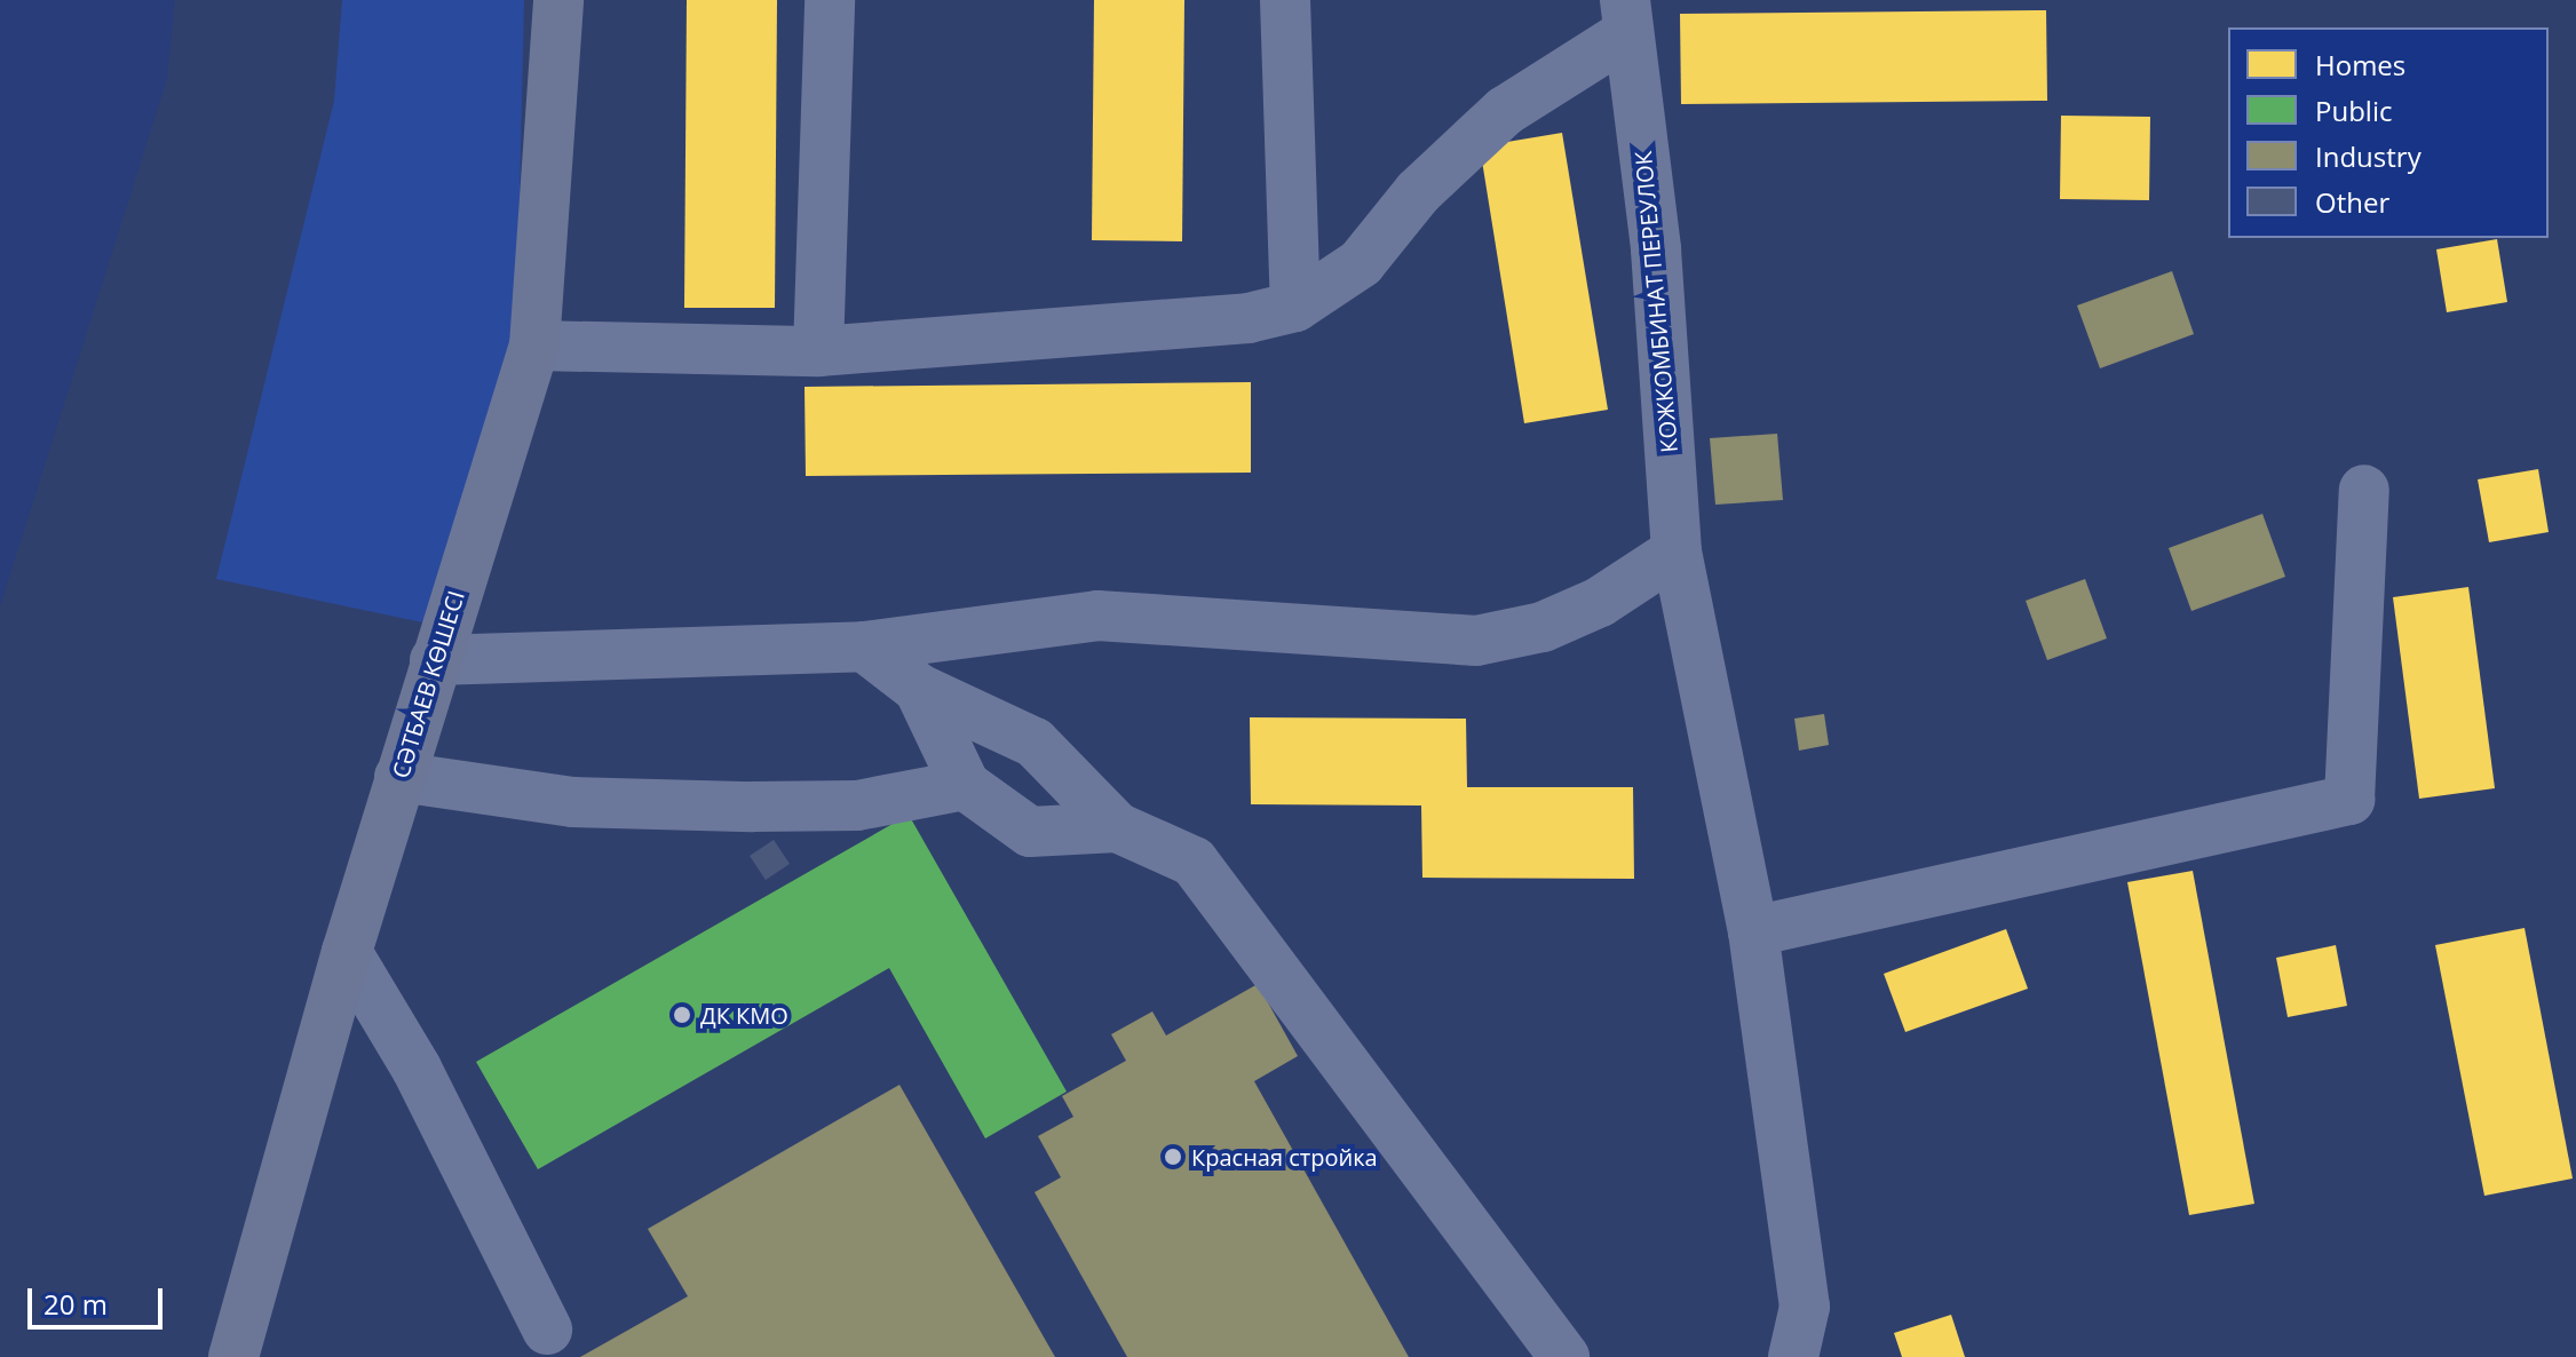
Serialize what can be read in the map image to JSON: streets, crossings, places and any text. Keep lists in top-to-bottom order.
{
  "streets": {
    "main road": ["СӘТБАЕВ КӨШЕСІ"],
    "street": ["КОЖКОМБИНАТ ПЕРЕУЛОК"]
  },
  "places": ["ДК КМО", "Красная стройка"],
  "legend": [
    "Homes",
    "Public",
    "Industry",
    "Other"
  ],
  "scale_bar": "20 m"
}
